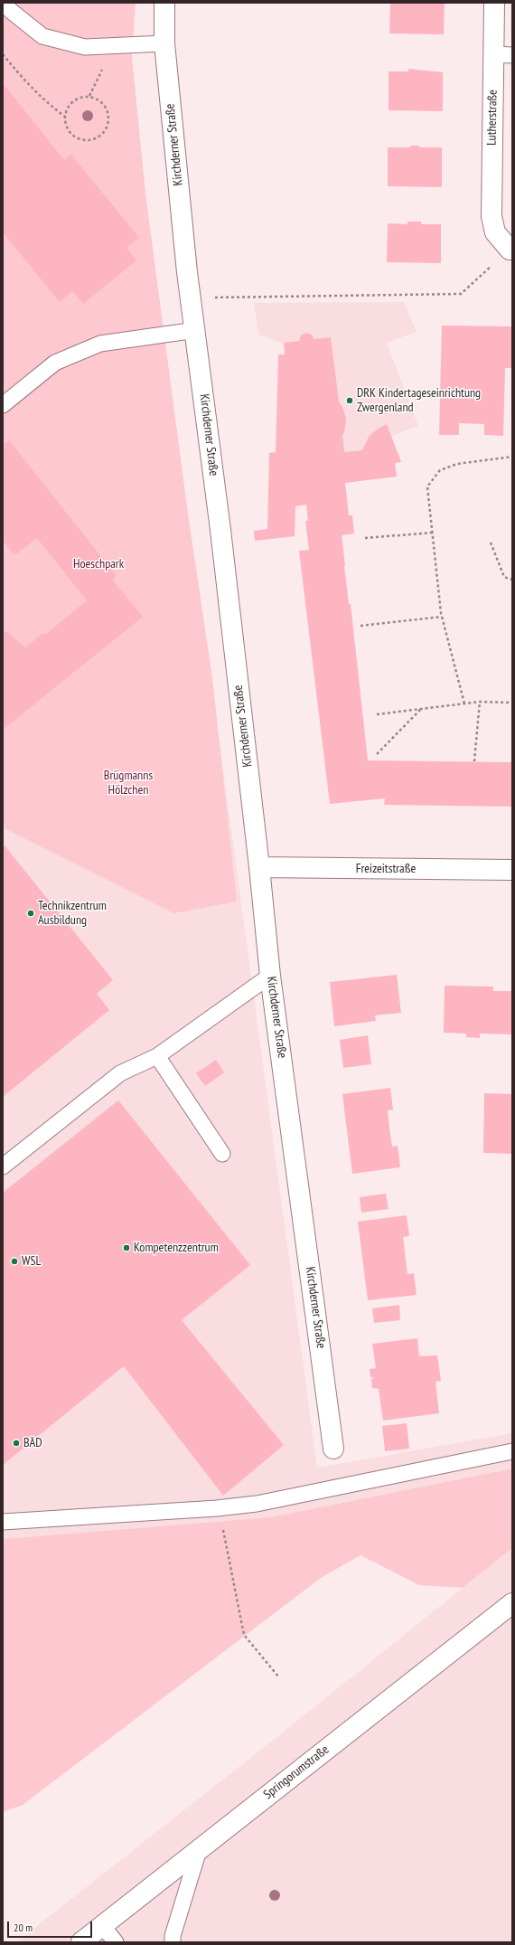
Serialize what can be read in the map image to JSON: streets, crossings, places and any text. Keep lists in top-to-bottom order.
{
  "streets": {
    "street": [
      "Lutherstraße",
      "Kirchderner Straße",
      "Freizeitstraße",
      "Springorumstraße"
    ]
  },
  "crossings": [
    ["Kirchderner Straße", "Freizeitstraße"]
  ],
  "parks": ["Hoeschpark", "Brügmanns Hölzchen"],
  "places": [
    "DRK Kindertageseinrichtung Zwergenland",
    "Technikzentrum Ausbildung",
    "Kompetenzzentrum",
    "WSL",
    "BÄD"
  ],
  "scale_bar": "20 m"
}
